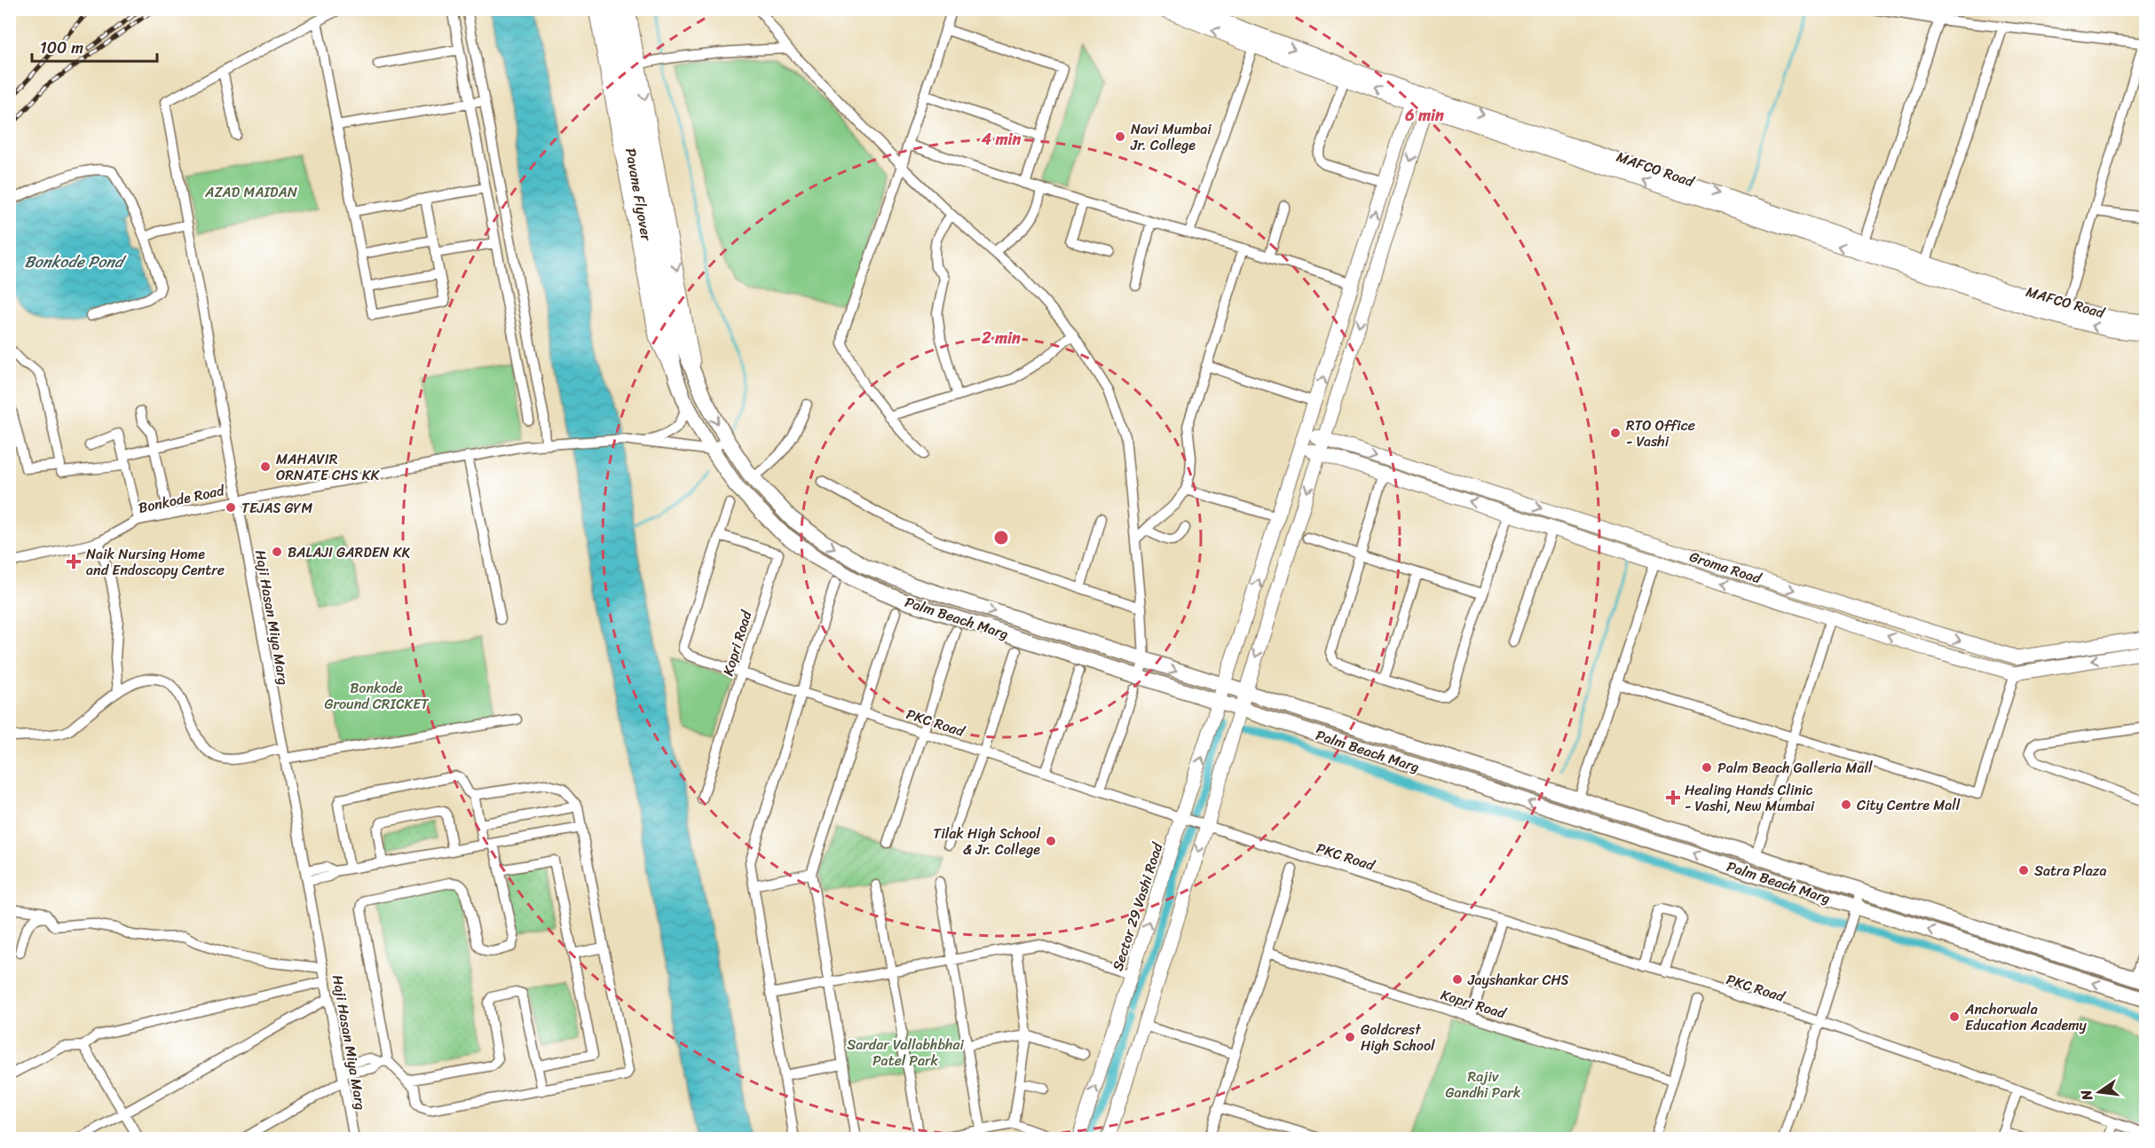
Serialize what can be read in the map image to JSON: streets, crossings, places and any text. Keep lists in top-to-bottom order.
{
  "streets": {
    "main road": [
      "MAFCO Road",
      "Pavane Flyover",
      "Groma Road",
      "Palm Beach Marg",
      "Sector 29 Vashi Road"
    ],
    "street": [
      "Bonkode Road",
      "Haji Hasan Miya Marg",
      "Kopri Road",
      "PKC Road"
    ]
  },
  "crossings": [
    ["MAFCO Road", "Sector 29 Vashi Road"],
    ["Pavane Flyover", "Palm Beach Marg"],
    ["Bonkode Road", "Haji Hasan Miya Marg"],
    ["Bonkode Road", "Palm Beach Marg"],
    ["Groma Road", "Sector 29 Vashi Road"],
    ["Palm Beach Marg", "Sector 29 Vashi Road"],
    ["Kopri Road", "PKC Road"],
    ["PKC Road", "Sector 29 Vashi Road"]
  ],
  "water": ["Bonkode Pond"],
  "parks": [
    "AZAD MAIDAN",
    "Bonkode Ground CRICKET",
    "Sardar Vallabhbhai Patel Park",
    "Rajiv Gandhi Park"
  ],
  "places": {
    "other": [
      "Navi Mumbai Jr. College",
      "RTO Office - Vashi",
      "MAHAVIR ORNATE CHS KK",
      "TEJAS GYM",
      "BALAJI GARDEN KK",
      "Palm Beach Galleria Mall",
      "City Centre Mall",
      "Tilak High School & Jr. College",
      "Satra Plaza",
      "Jayshankar CHS",
      "Anchorwala Education Academy",
      "Goldcrest High School"
    ],
    "health": ["Naik Nursing Home and Endoscopy Centre", "Healing Hands Clinic - Vashi, New Mumbai"]
  },
  "scale_bar": "100 m",
  "north": "left",
  "rings": ["6 min", "4 min", "2 min"]
}
